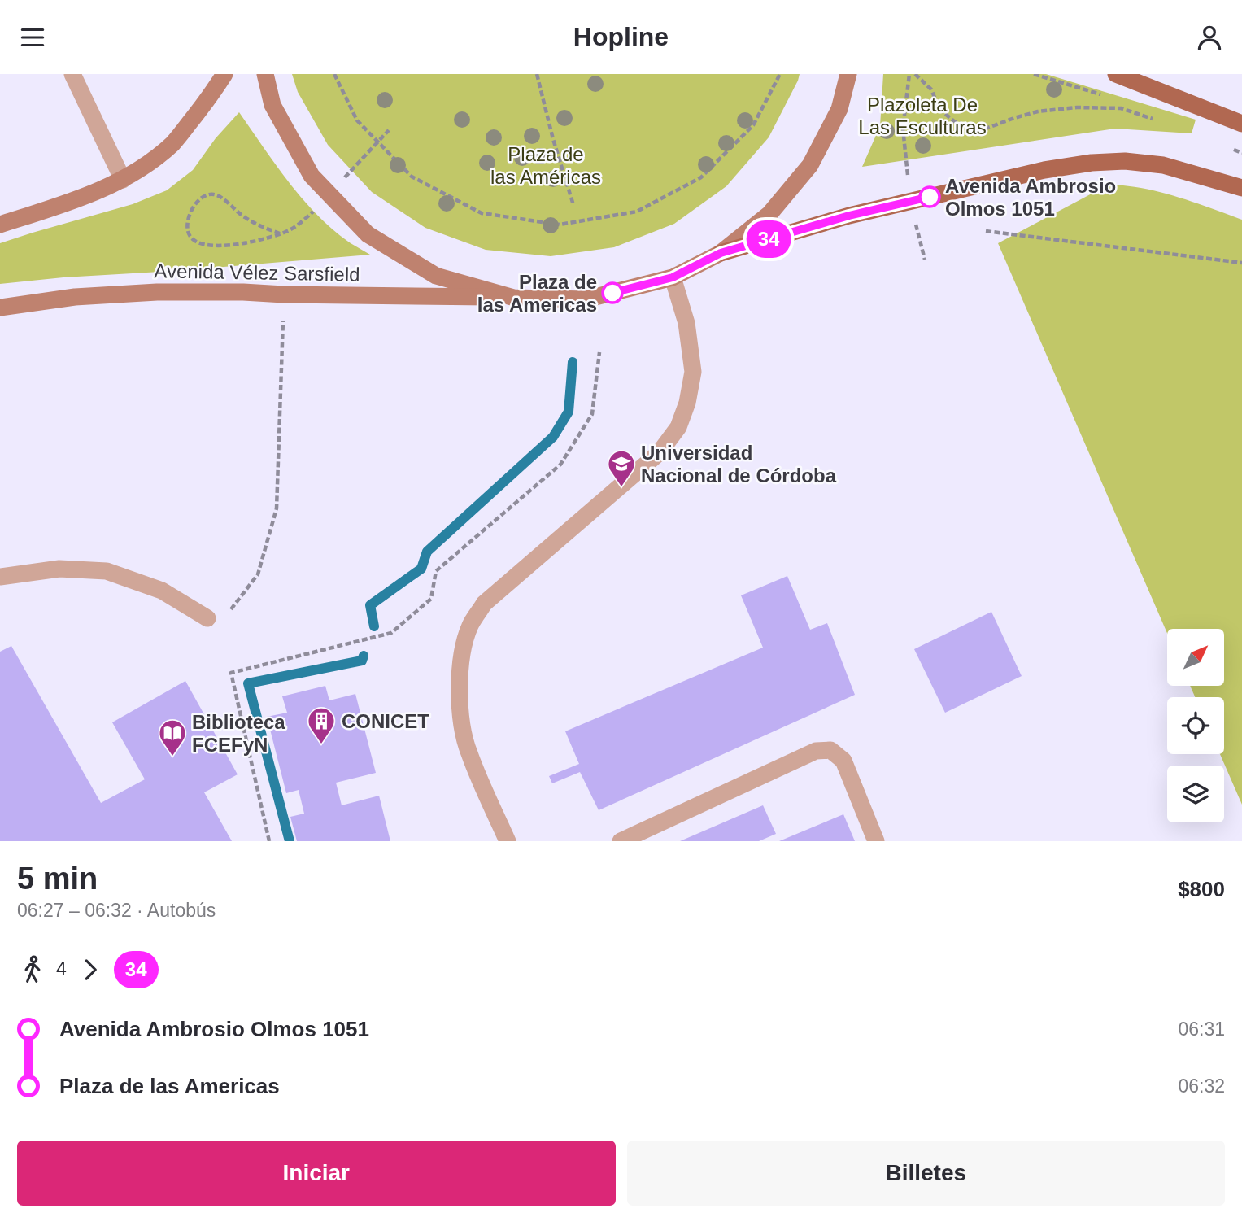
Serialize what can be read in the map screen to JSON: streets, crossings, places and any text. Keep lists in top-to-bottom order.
{
  "streets": {
    "main road": ["Avenida Vélez Sarsfield"]
  },
  "parks": ["Plazoleta De Las Esculturas", "Plaza de las Américas"],
  "places": {
    "other": ["Avenida Ambrosio Olmos 1051", "Plaza de las Americas"],
    "school or university": ["Universidad Nacional de Córdoba"],
    "building": ["CONICET"],
    "library": ["Biblioteca FCEFyN"]
  },
  "lines": ["bus line 34"],
  "north": "top right",
  "page": {
    "header": "Hopline",
    "on_map": "34",
    "heading": ["5 min", "06:27 – 06:32 · Autobús", "$800"],
    "legs": ["4", "34"],
    "list": [
      {
        "name": "Avenida Ambrosio Olmos 1051",
        "value": "06:31"
      },
      {
        "name": "Plaza de las Americas",
        "value": "06:32"
      }
    ],
    "buttons": ["Iniciar", "Billetes"]
  }
}
